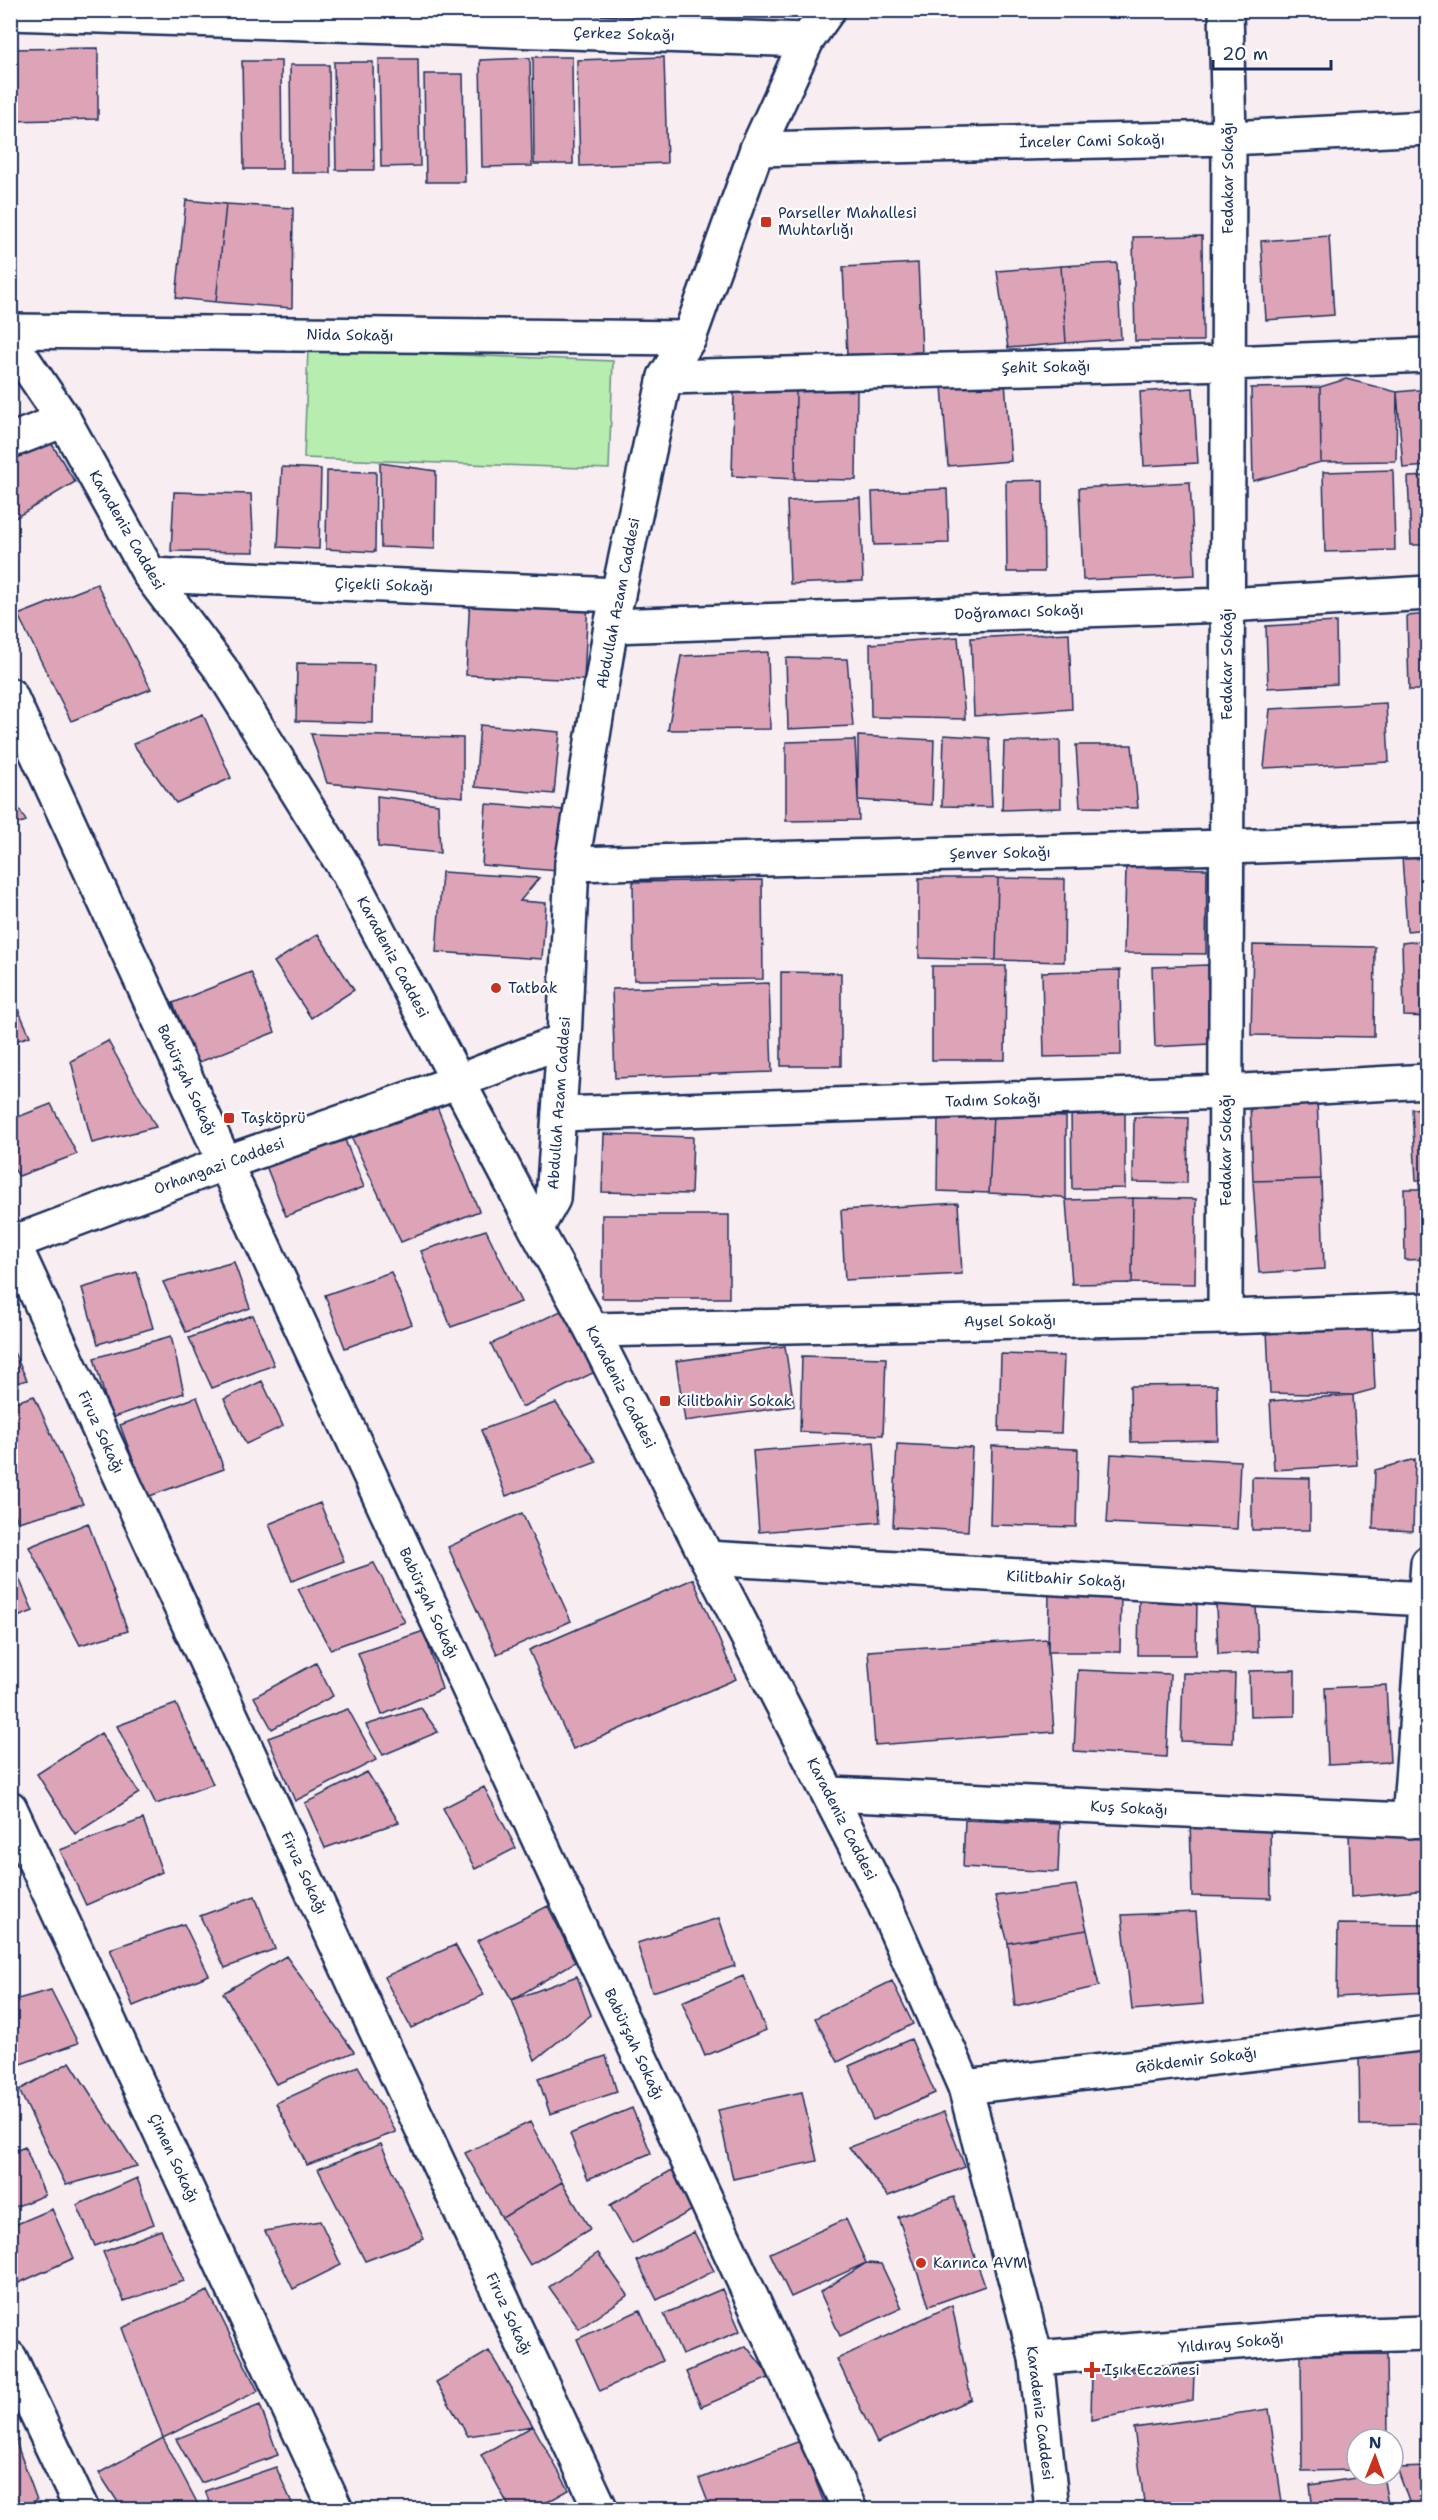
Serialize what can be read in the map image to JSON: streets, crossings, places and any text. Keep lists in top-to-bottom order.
{
  "streets": {
    "street": [
      "Çerkez Sokağı",
      "İnceler Cami Sokağı",
      "Fedakar Sokağı",
      "Nida Sokağı",
      "Şehit Sokağı",
      "Karadeniz Caddesi",
      "Çiçekli Sokağı",
      "Abdullah Azam Caddesi",
      "Doğramacı Sokağı",
      "Şenver Sokağı",
      "Babürşah Sokağı",
      "Tadım Sokağı",
      "Orhangazi Caddesi",
      "Aysel Sokağı",
      "Firuz Sokağı",
      "Kilitbahir Sokağı",
      "Kuş Sokağı",
      "Gökdemir Sokağı",
      "Çimen Sokağı",
      "Yıldıray Sokağı"
    ]
  },
  "crossings": [
    ["Çerkez Sokağı", "Abdullah Azam Caddesi"],
    ["İnceler Cami Sokağı", "Fedakar Sokağı"],
    ["İnceler Cami Sokağı", "Abdullah Azam Caddesi"],
    ["Fedakar Sokağı", "Şehit Sokağı"],
    ["Fedakar Sokağı", "Doğramacı Sokağı"],
    ["Fedakar Sokağı", "Şenver Sokağı"],
    ["Fedakar Sokağı", "Tadım Sokağı"],
    ["Fedakar Sokağı", "Aysel Sokağı"],
    ["Nida Sokağı", "Abdullah Azam Caddesi"],
    ["Şehit Sokağı", "Abdullah Azam Caddesi"],
    ["Karadeniz Caddesi", "Çiçekli Sokağı"],
    ["Karadeniz Caddesi", "Abdullah Azam Caddesi"],
    ["Karadeniz Caddesi", "Orhangazi Caddesi"],
    ["Karadeniz Caddesi", "Aysel Sokağı"],
    ["Karadeniz Caddesi", "Kilitbahir Sokağı"],
    ["Karadeniz Caddesi", "Kuş Sokağı"],
    ["Karadeniz Caddesi", "Gökdemir Sokağı"],
    ["Karadeniz Caddesi", "Yıldıray Sokağı"],
    ["Çiçekli Sokağı", "Abdullah Azam Caddesi"],
    ["Çiçekli Sokağı", "Doğramacı Sokağı"],
    ["Abdullah Azam Caddesi", "Doğramacı Sokağı"],
    ["Abdullah Azam Caddesi", "Şenver Sokağı"],
    ["Abdullah Azam Caddesi", "Tadım Sokağı"],
    ["Abdullah Azam Caddesi", "Orhangazi Caddesi"],
    ["Babürşah Sokağı", "Orhangazi Caddesi"],
    ["Orhangazi Caddesi", "Firuz Sokağı"]
  ],
  "places": {
    "transit": ["Parseller Mahallesi Muhtarlığı", "Taşköprü", "Kilitbahir Sokak"],
    "other": ["Tatbak", "Karınca AVM"],
    "health": ["Işık Eczanesi"]
  },
  "scale_bar": "20 m",
  "north": "top"
}
